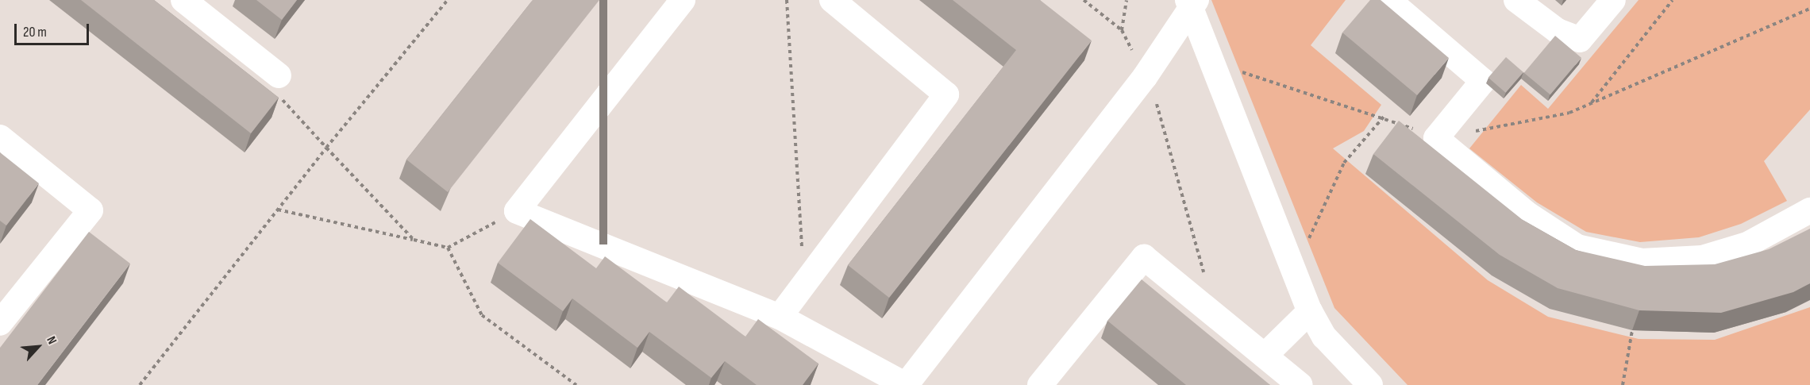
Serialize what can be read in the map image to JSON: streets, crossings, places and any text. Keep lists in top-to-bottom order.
{
  "scale_bar": "20 m",
  "north": "top right"
}
